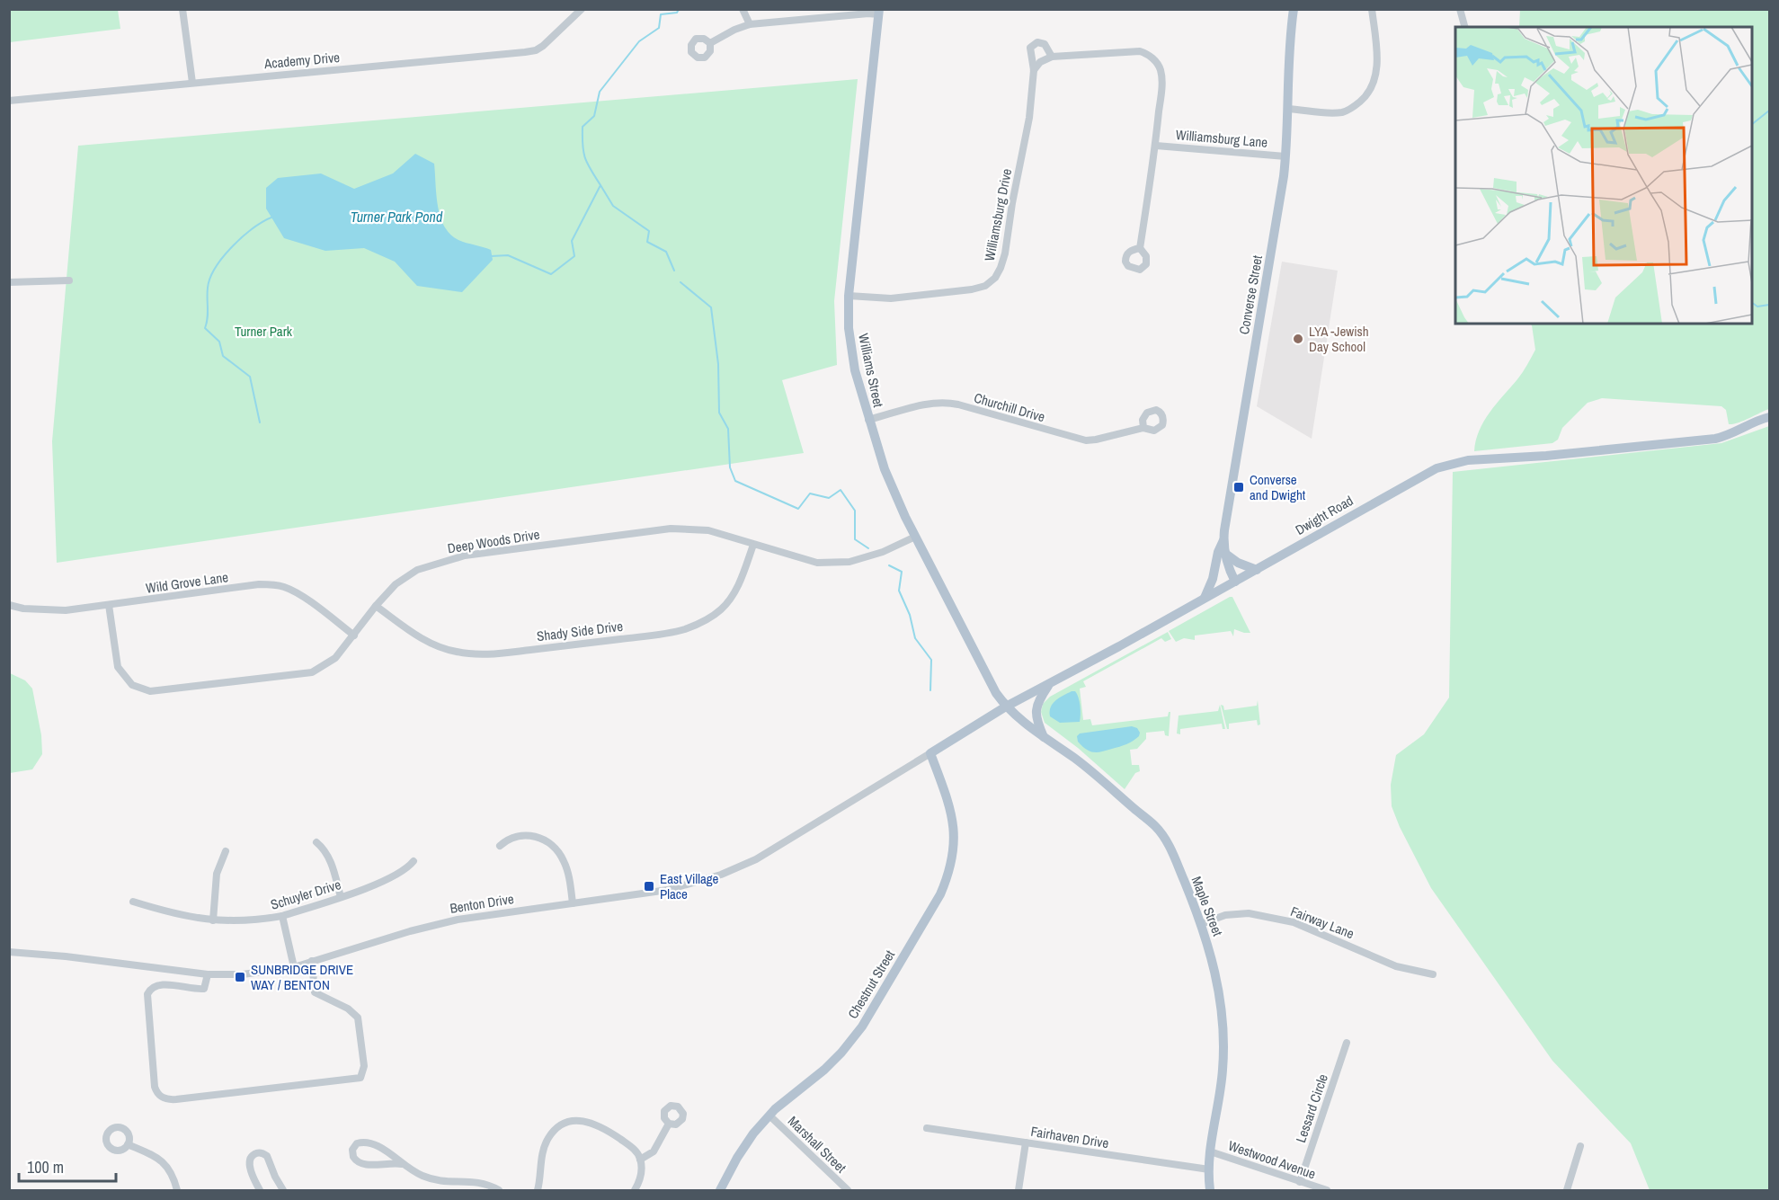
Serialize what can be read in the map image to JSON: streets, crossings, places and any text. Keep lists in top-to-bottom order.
{
  "streets": {
    "main road": [
      "Converse Street",
      "Williams Street",
      "Dwight Road",
      "Maple Street",
      "Chestnut Street"
    ],
    "street": [
      "Academy Drive",
      "Williamsburg Lane",
      "Williamsburg Drive",
      "Churchill Drive",
      "Deep Woods Drive",
      "Wild Grove Lane",
      "Shady Side Drive",
      "Schuyler Drive",
      "Benton Drive",
      "Fairway Lane",
      "Lessard Circle",
      "Fairhaven Drive",
      "Marshall Street",
      "Westwood Avenue"
    ]
  },
  "crossings": [
    ["Williamsburg Lane", "Converse Street"],
    ["Williamsburg Drive", "Williams Street"],
    ["Converse Street", "Dwight Road"],
    ["Williams Street", "Churchill Drive"],
    ["Williams Street", "Dwight Road"],
    ["Williams Street", "Deep Woods Drive"],
    ["Williams Street", "Maple Street"],
    ["Dwight Road", "Benton Drive"],
    ["Dwight Road", "Maple Street"],
    ["Dwight Road", "Chestnut Street"],
    ["Deep Woods Drive", "Wild Grove Lane"],
    ["Deep Woods Drive", "Shady Side Drive"],
    ["Benton Drive", "Chestnut Street"],
    ["Maple Street", "Fairway Lane"],
    ["Maple Street", "Fairhaven Drive"],
    ["Maple Street", "Westwood Avenue"],
    ["Chestnut Street", "Marshall Street"],
    ["Lessard Circle", "Westwood Avenue"]
  ],
  "water": ["Turner Park Pond"],
  "parks": ["Turner Park"],
  "places": {
    "other": ["LYA -Jewish Day School"],
    "transit": ["Converse and Dwight", "East Village Place", "SUNBRIDGE DRIVE WAY / BENTON"]
  },
  "scale_bar": "100 m"
}
